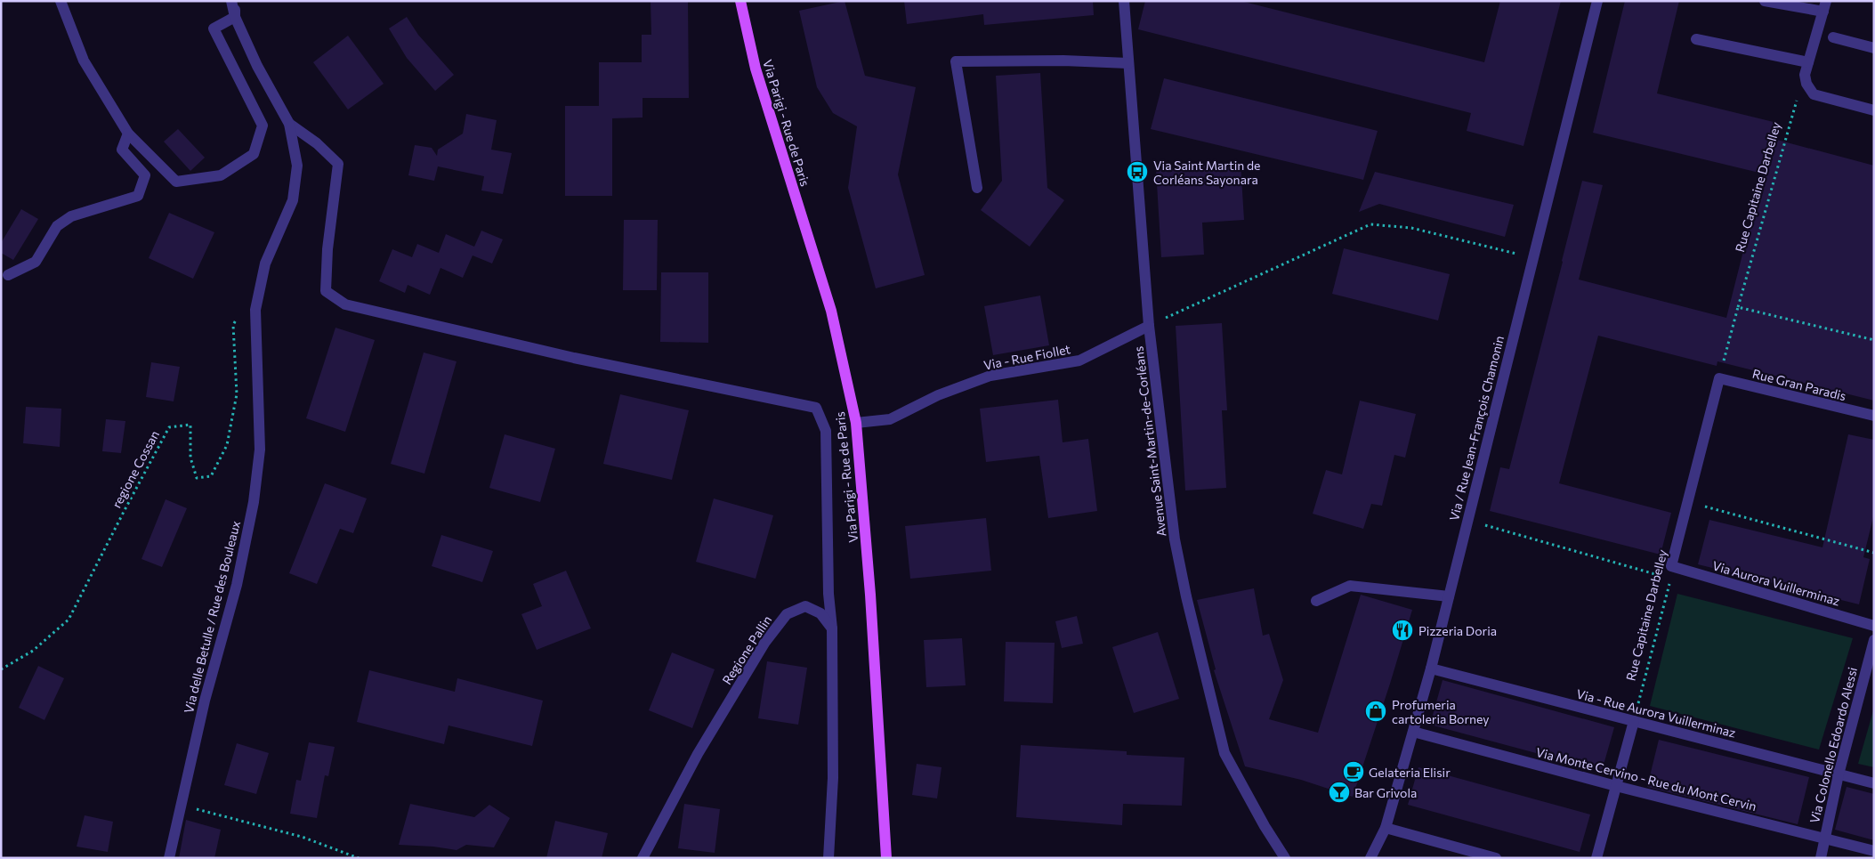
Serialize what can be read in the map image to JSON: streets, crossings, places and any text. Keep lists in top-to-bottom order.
{
  "streets": {
    "main road": ["Via Parigi - Rue de Paris"],
    "street": [
      "Rue Capitaine Darbelley",
      "Via - Rue Fiollet",
      "Rue Gran Paradis",
      "Via / Rue Jean-François Chamonin",
      "Avenue Saint-Martin-de-Corléans",
      "Via Aurora Vuillerminaz",
      "Via delle Betulle / Rue des Bouleaux",
      "Regione Pallin",
      "Via - Rue Aurora Vuillerminaz",
      "Via Colonello Edoardo Alessi",
      "Via Monte Cervino - Rue du Mont Cervin"
    ],
    "path": ["regione Cossan"]
  },
  "crossings": [
    ["Via Parigi - Rue de Paris", "Via - Rue Fiollet"],
    ["Rue Capitaine Darbelley", "Rue Gran Paradis"],
    ["Rue Capitaine Darbelley", "Via Aurora Vuillerminaz"],
    ["Rue Capitaine Darbelley", "Via - Rue Aurora Vuillerminaz"],
    ["Via - Rue Fiollet", "Avenue Saint-Martin-de-Corléans"],
    ["Via / Rue Jean-François Chamonin", "Via - Rue Aurora Vuillerminaz"],
    ["Via / Rue Jean-François Chamonin", "Via Monte Cervino - Rue du Mont Cervin"],
    ["regione Cossan", "Via delle Betulle / Rue des Bouleaux"],
    ["Via - Rue Aurora Vuillerminaz", "Via Colonello Edoardo Alessi"],
    ["Via Colonello Edoardo Alessi", "Via Monte Cervino - Rue du Mont Cervin"]
  ],
  "places": {
    "bus stop": ["Via Saint Martin de Corléans Sayonara"],
    "restaurant": ["Pizzeria Doria"],
    "shop": ["Profumeria cartoleria Borney"],
    "cafe": ["Gelateria Elisir"],
    "bar": ["Bar Grivola"]
  }
}
